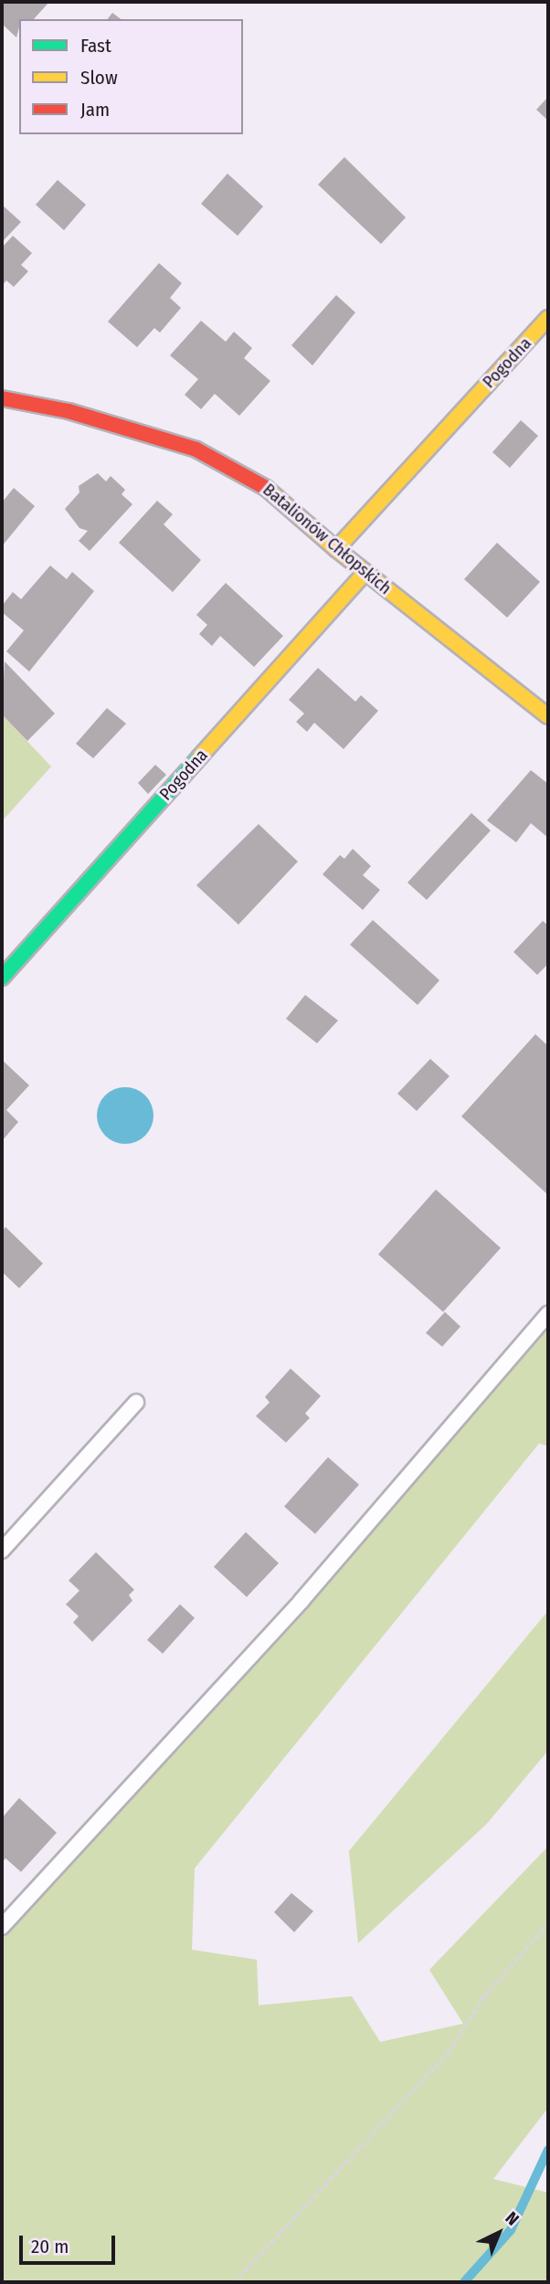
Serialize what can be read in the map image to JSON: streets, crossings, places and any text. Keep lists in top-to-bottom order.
{
  "streets": {
    "street": ["Pogodna", "Batalionów Chłopskich"]
  },
  "crossings": [
    ["Pogodna", "Batalionów Chłopskich"]
  ],
  "legend": ["Fast", "Slow", "Jam"],
  "scale_bar": "20 m",
  "north": "top right"
}
